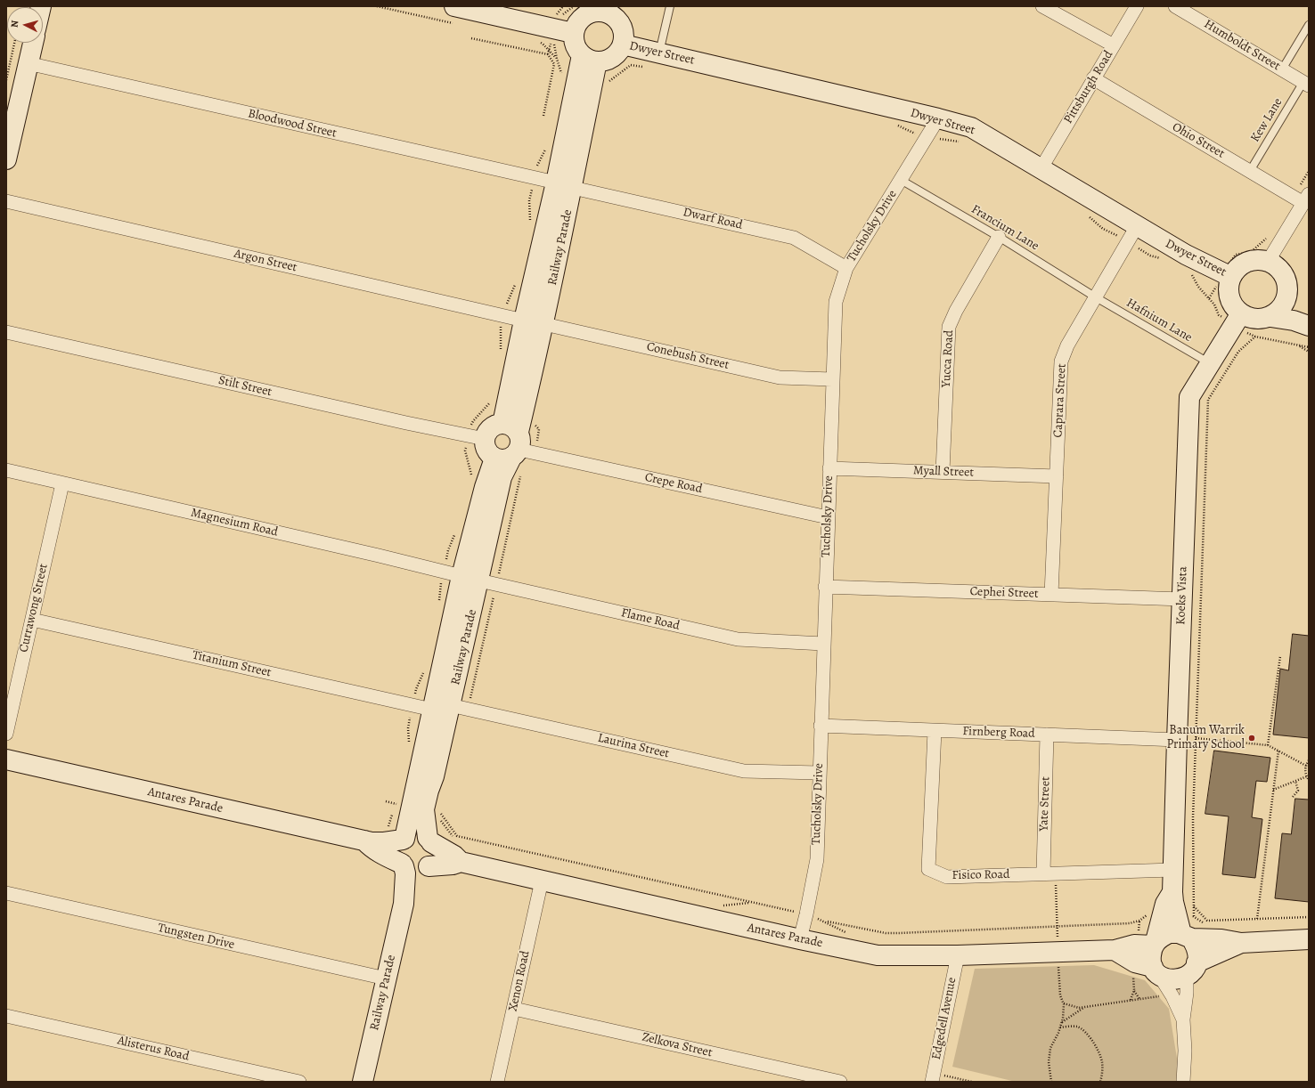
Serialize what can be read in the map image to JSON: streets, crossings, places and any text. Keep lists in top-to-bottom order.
{
  "streets": {
    "street": [
      "Humboldt Street",
      "Dwyer Street",
      "Pittsburgh Road",
      "Bloodwood Street",
      "Ohio Street",
      "Dwarf Road",
      "Tucholsky Drive",
      "Railway Parade",
      "Argon Street",
      "Conebush Street",
      "Yucca Road",
      "Stilt Street",
      "Caprara Street",
      "Myall Street",
      "Crepe Road",
      "Magnesium Road",
      "Cephei Street",
      "Koeks Vista",
      "Currawong Street",
      "Flame Road",
      "Titanium Street",
      "Firnberg Road",
      "Laurina Street",
      "Antares Parade",
      "Yate Street",
      "Fisico Road",
      "Tungsten Drive",
      "Xenon Road",
      "Edgedell Avenue",
      "Zelkova Street",
      "Alisterus Road"
    ],
    "lane": ["Kew Lane", "Francium Lane", "Hafnium Lane"]
  },
  "crossings": [
    ["Humboldt Street", "Kew Lane"],
    ["Dwyer Street", "Pittsburgh Road"],
    ["Dwyer Street", "Tucholsky Drive"],
    ["Dwyer Street", "Caprara Street"],
    ["Dwyer Street", "Koeks Vista"],
    ["Pittsburgh Road", "Ohio Street"],
    ["Kew Lane", "Ohio Street"],
    ["Bloodwood Street", "Dwarf Road"],
    ["Bloodwood Street", "Railway Parade"],
    ["Dwarf Road", "Tucholsky Drive"],
    ["Dwarf Road", "Railway Parade"],
    ["Tucholsky Drive", "Francium Lane"],
    ["Tucholsky Drive", "Conebush Street"],
    ["Tucholsky Drive", "Myall Street"],
    ["Tucholsky Drive", "Crepe Road"],
    ["Tucholsky Drive", "Cephei Street"],
    ["Tucholsky Drive", "Flame Road"],
    ["Tucholsky Drive", "Firnberg Road"],
    ["Tucholsky Drive", "Laurina Street"],
    ["Tucholsky Drive", "Antares Parade"],
    ["Francium Lane", "Hafnium Lane"],
    ["Francium Lane", "Yucca Road"],
    ["Francium Lane", "Caprara Street"],
    ["Railway Parade", "Argon Street"],
    ["Railway Parade", "Conebush Street"],
    ["Railway Parade", "Crepe Road"],
    ["Railway Parade", "Magnesium Road"],
    ["Railway Parade", "Flame Road"],
    ["Railway Parade", "Titanium Street"],
    ["Railway Parade", "Laurina Street"],
    ["Railway Parade", "Antares Parade"],
    ["Railway Parade", "Tungsten Drive"],
    ["Hafnium Lane", "Caprara Street"],
    ["Hafnium Lane", "Koeks Vista"],
    ["Yucca Road", "Myall Street"],
    ["Caprara Street", "Myall Street"],
    ["Caprara Street", "Cephei Street"],
    ["Magnesium Road", "Currawong Street"],
    ["Magnesium Road", "Flame Road"],
    ["Cephei Street", "Koeks Vista"],
    ["Koeks Vista", "Firnberg Road"],
    ["Koeks Vista", "Antares Parade"],
    ["Koeks Vista", "Fisico Road"],
    ["Currawong Street", "Titanium Street"],
    ["Titanium Street", "Laurina Street"],
    ["Firnberg Road", "Yate Street"],
    ["Firnberg Road", "Fisico Road"],
    ["Antares Parade", "Xenon Road"],
    ["Antares Parade", "Edgedell Avenue"],
    ["Yate Street", "Fisico Road"],
    ["Xenon Road", "Zelkova Street"]
  ],
  "places": ["Banum Warrik Primary School"],
  "north": "left"
}
